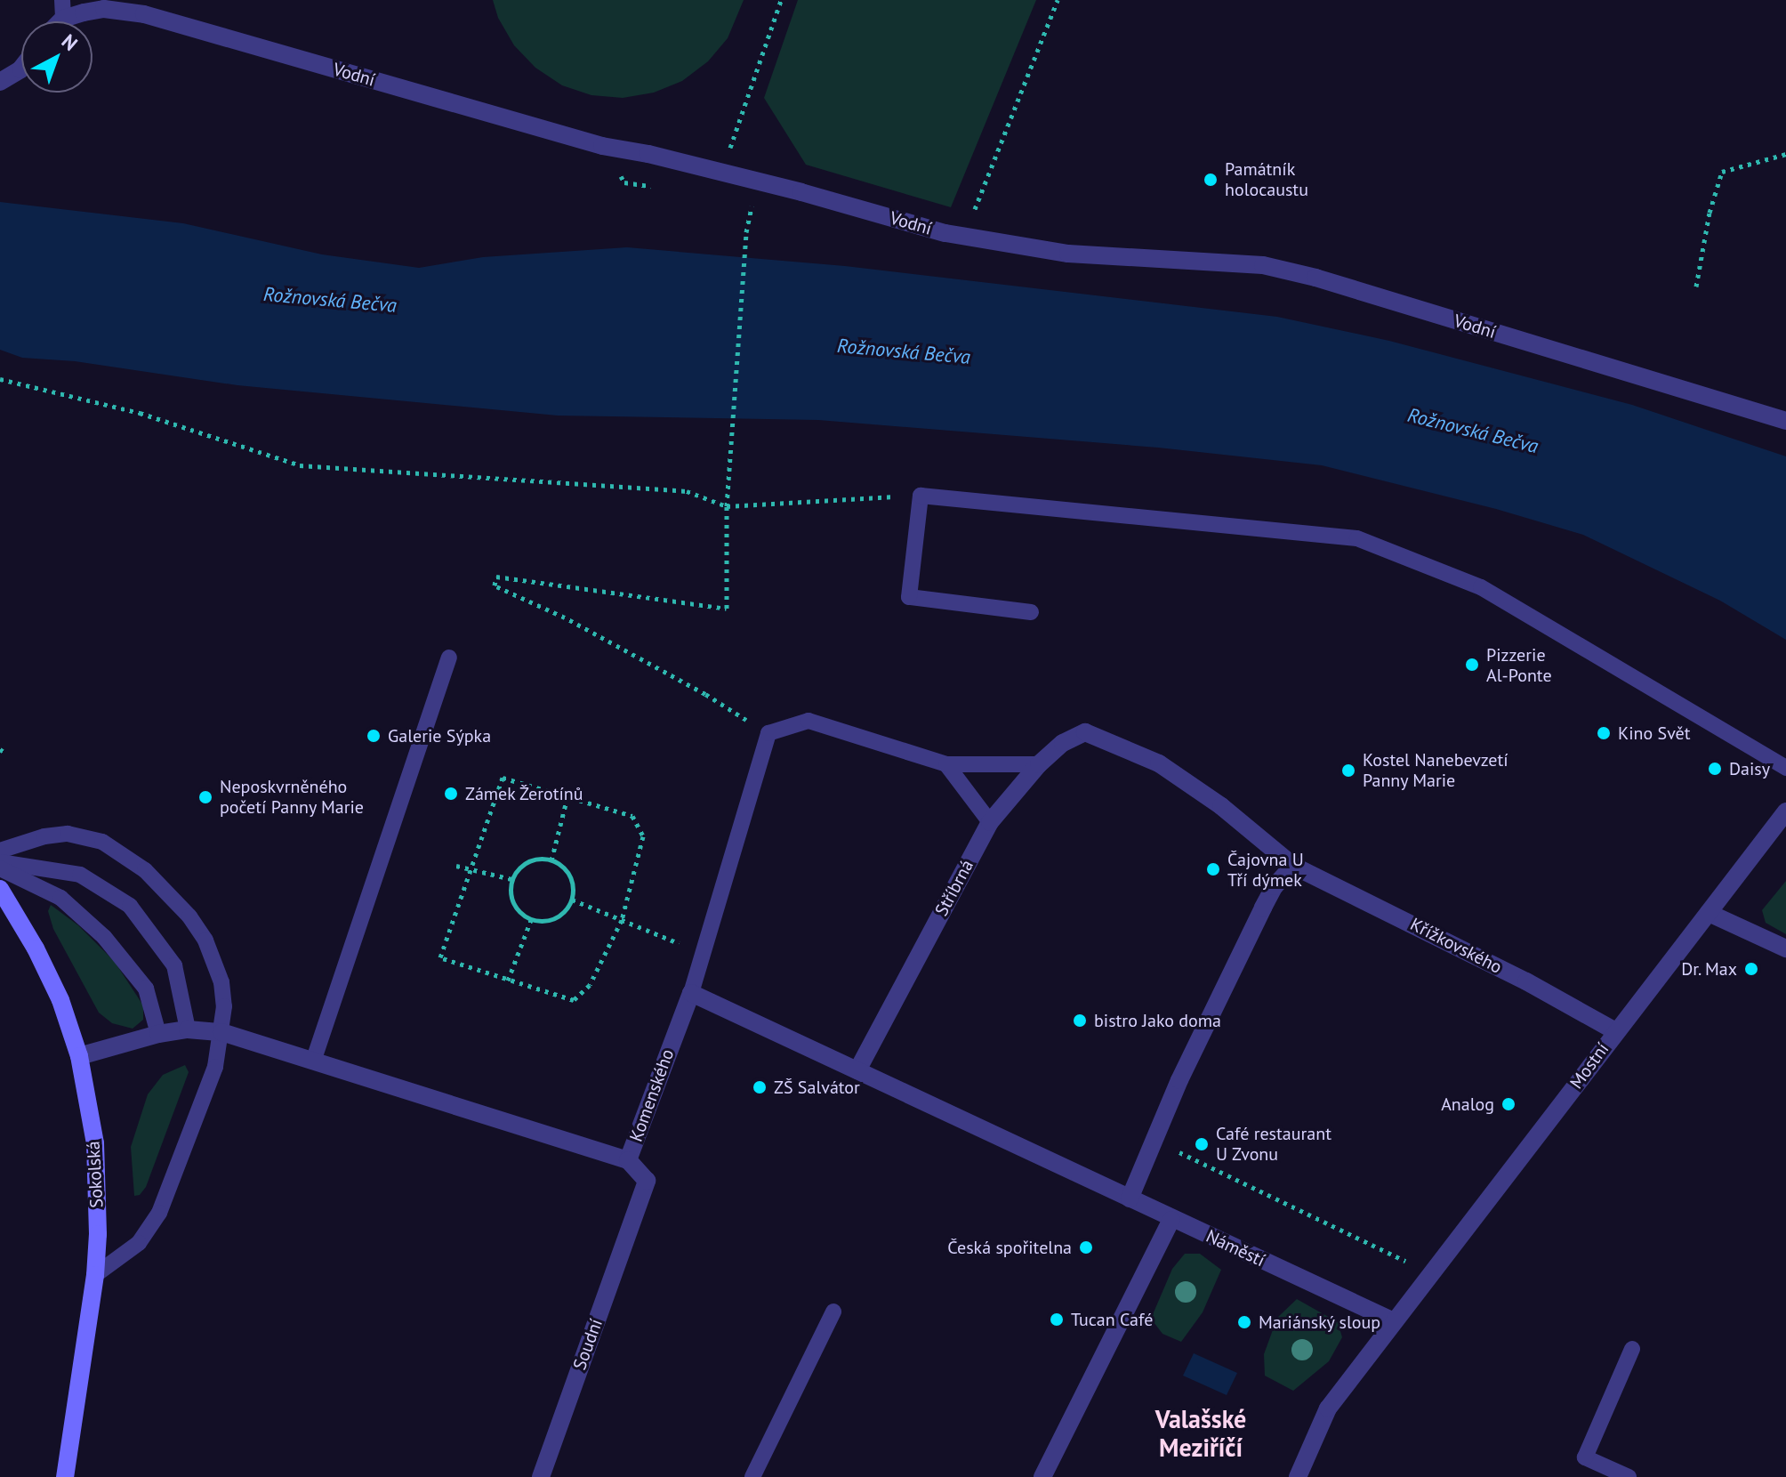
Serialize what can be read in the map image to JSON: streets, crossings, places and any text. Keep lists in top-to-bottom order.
{
  "streets": {
    "street": [
      "Vodní",
      "Stříbrná",
      "Křížkovského",
      "Mostní",
      "Komenského",
      "Sokolská",
      "Náměstí",
      "Soudní"
    ]
  },
  "crossings": [
    ["Stříbrná", "Křížkovského"],
    ["Křížkovského", "Mostní"],
    ["Mostní", "Náměstí"],
    ["Komenského", "Sokolská"],
    ["Komenského", "Soudní"]
  ],
  "districts": ["Valašské Meziříčí"],
  "water": ["Rožnovská Bečva"],
  "places": [
    "Památník holocaustu",
    "Pizzerie Al-Ponte",
    "Kino Svět",
    "Galerie Sýpka",
    "Daisy",
    "Kostel Nanebevzetí Panny Marie",
    "Zámek Žerotínů",
    "Neposkvrněného početí Panny Marie",
    "Čajovna U Tří dýmek",
    "Dr. Max",
    "bistro Jako doma",
    "ZŠ Salvátor",
    "Analog",
    "Café restaurant U Zvonu",
    "Česká spořitelna",
    "Tucan Café",
    "Mariánský sloup"
  ],
  "north": "top right"
}
